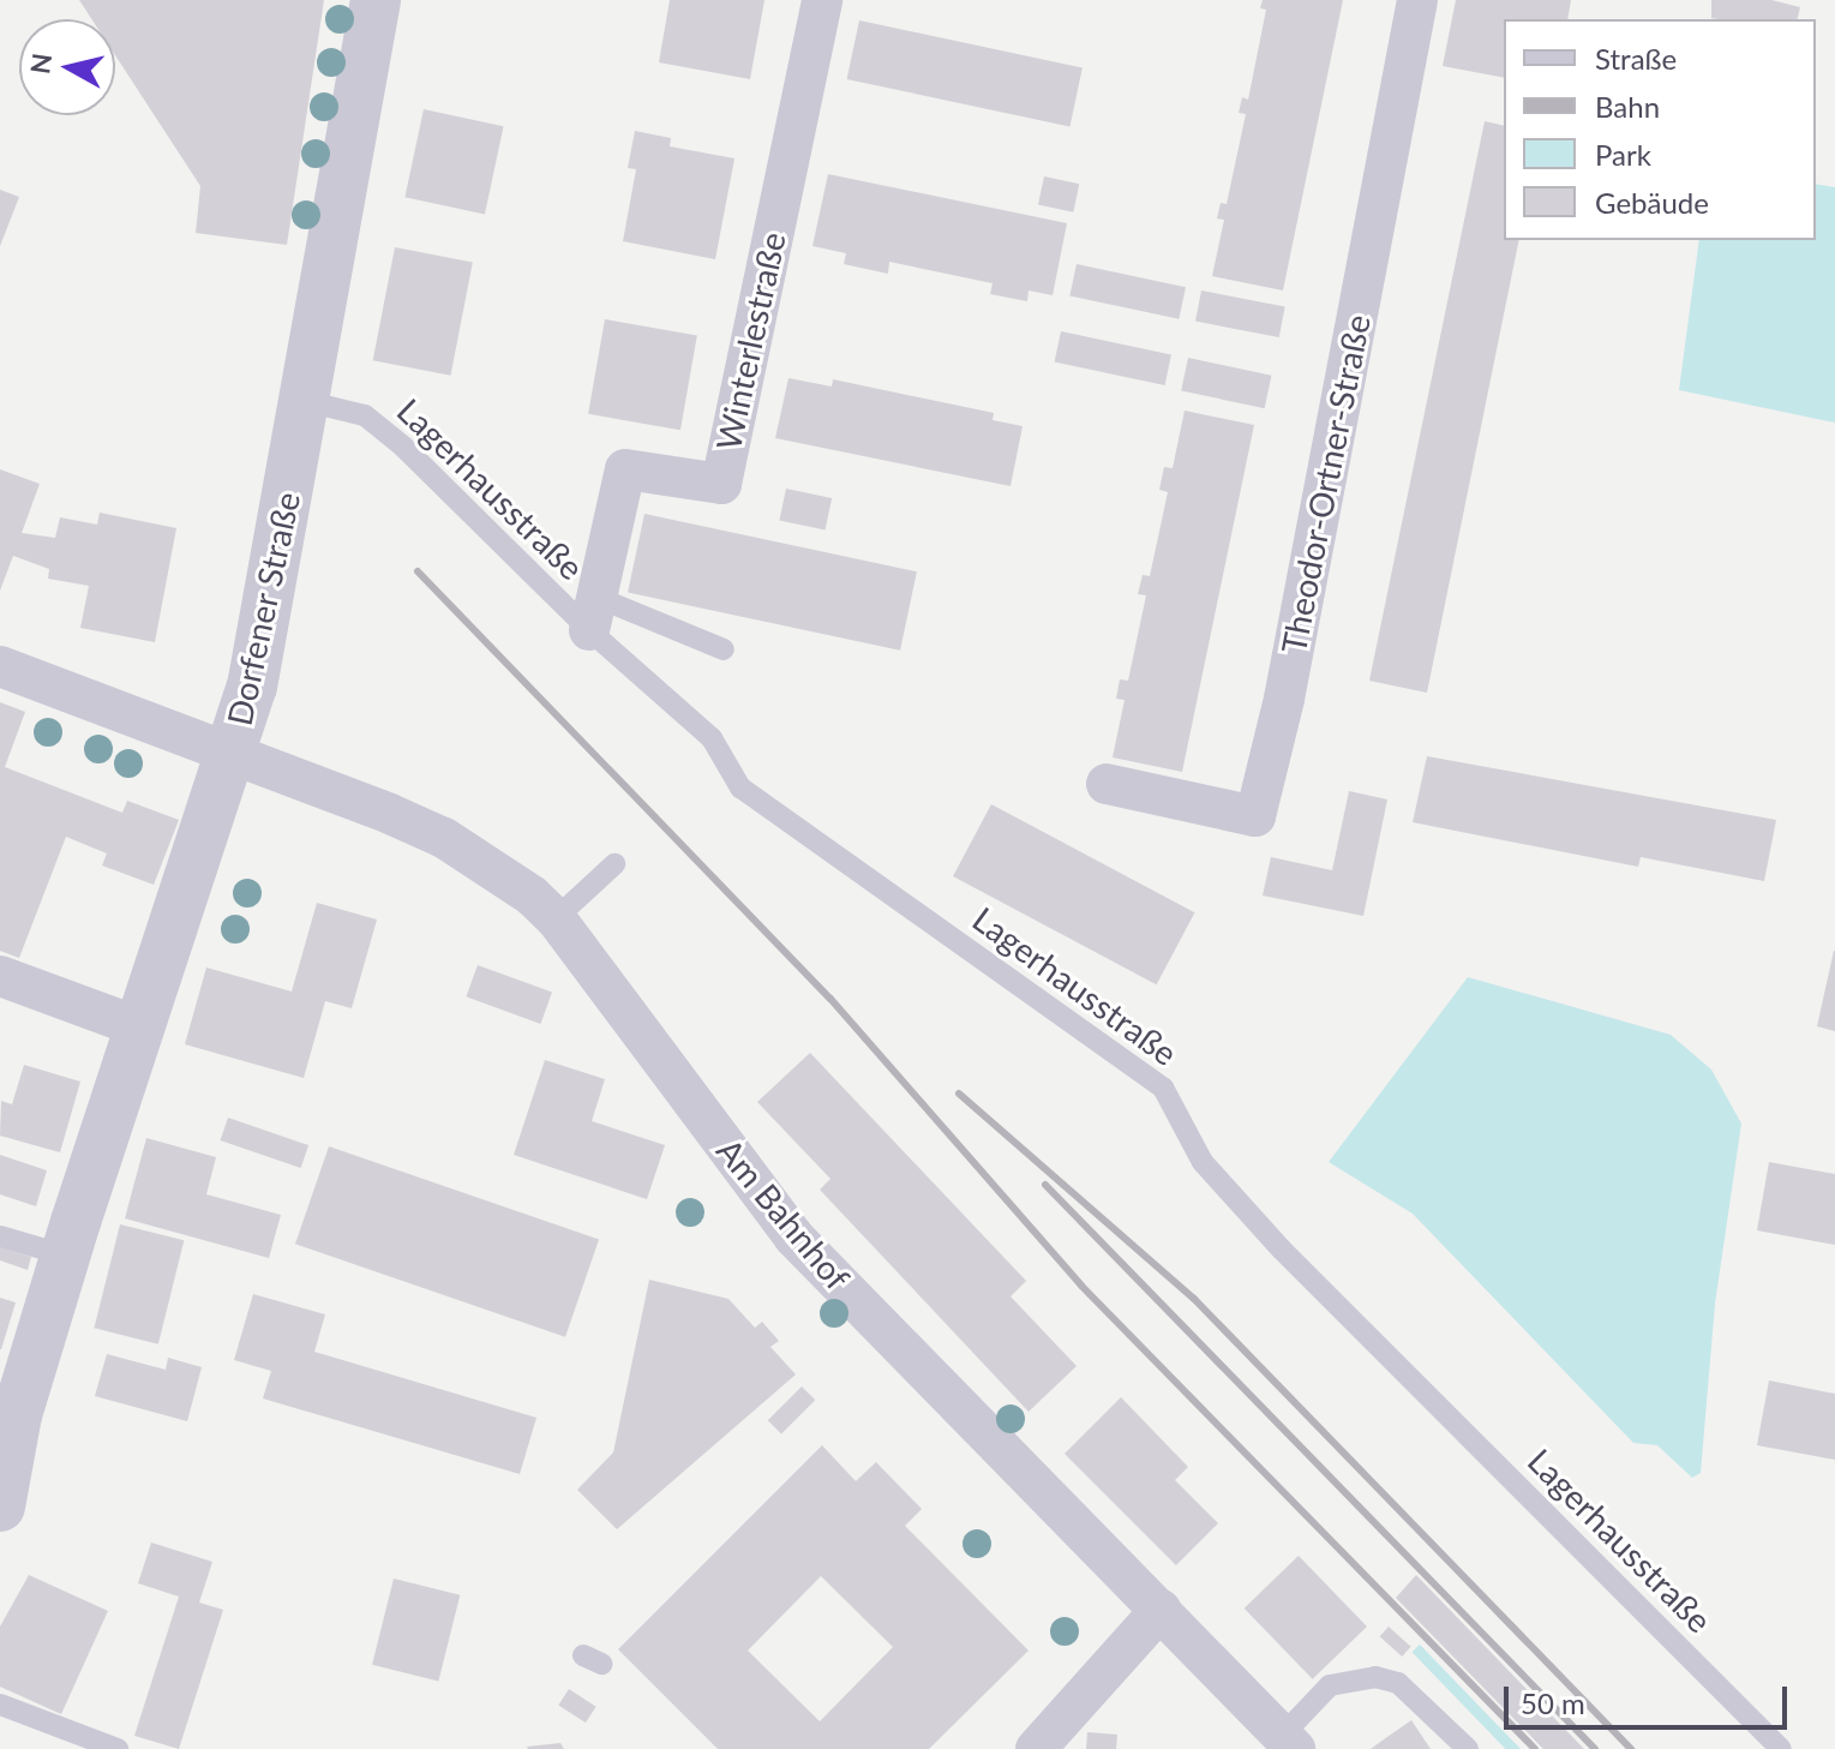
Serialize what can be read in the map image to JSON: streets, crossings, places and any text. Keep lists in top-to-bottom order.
{
  "streets": {
    "street": [
      "Winterlestraße",
      "Theodor-Ortner-Straße",
      "Dorfener Straße",
      "Am Bahnhof"
    ],
    "lane": ["Lagerhausstraße"]
  },
  "crossings": [
    ["Winterlestraße", "Lagerhausstraße"],
    ["Lagerhausstraße", "Dorfener Straße"],
    ["Dorfener Straße", "Am Bahnhof"]
  ],
  "legend": [
    "Straße",
    "Bahn",
    "Park",
    "Gebäude"
  ],
  "scale_bar": "50 m",
  "north": "left"
}
